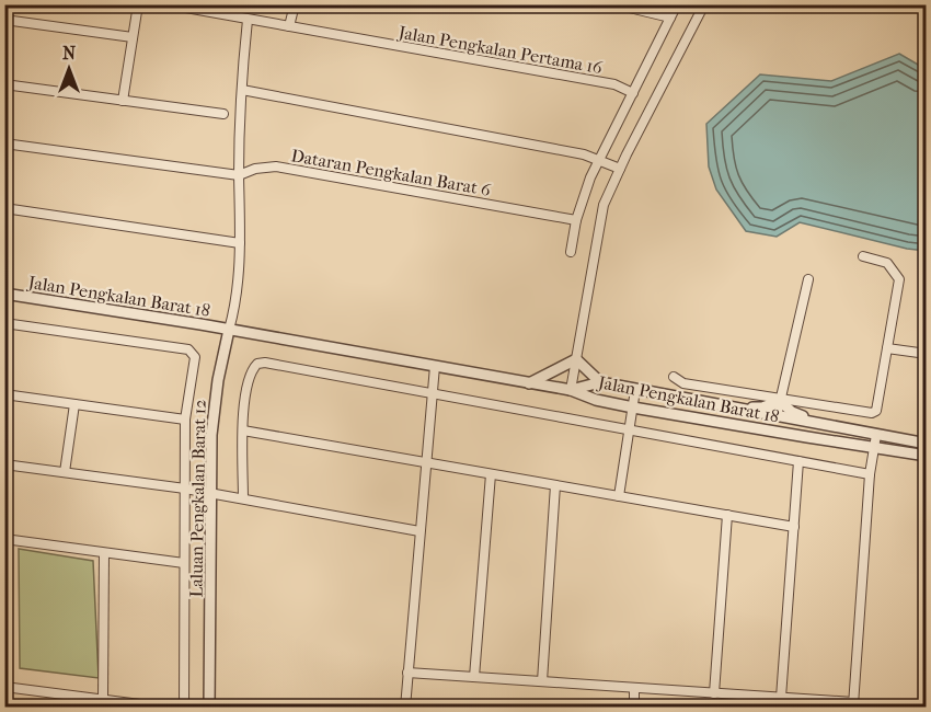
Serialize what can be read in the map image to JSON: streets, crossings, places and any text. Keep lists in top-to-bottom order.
{
  "streets": {
    "street": [
      "Jalan Pengkalan Pertama 16",
      "Dataran Pengkalan Barat 6",
      "Jalan Pengkalan Barat 18",
      "Laluan Pengkalan Barat 12"
    ]
  },
  "crossings": [
    ["Jalan Pengkalan Pertama 16", "Laluan Pengkalan Barat 12"],
    ["Dataran Pengkalan Barat 6", "Laluan Pengkalan Barat 12"],
    ["Jalan Pengkalan Barat 18", "Laluan Pengkalan Barat 12"]
  ],
  "north": "top"
}
